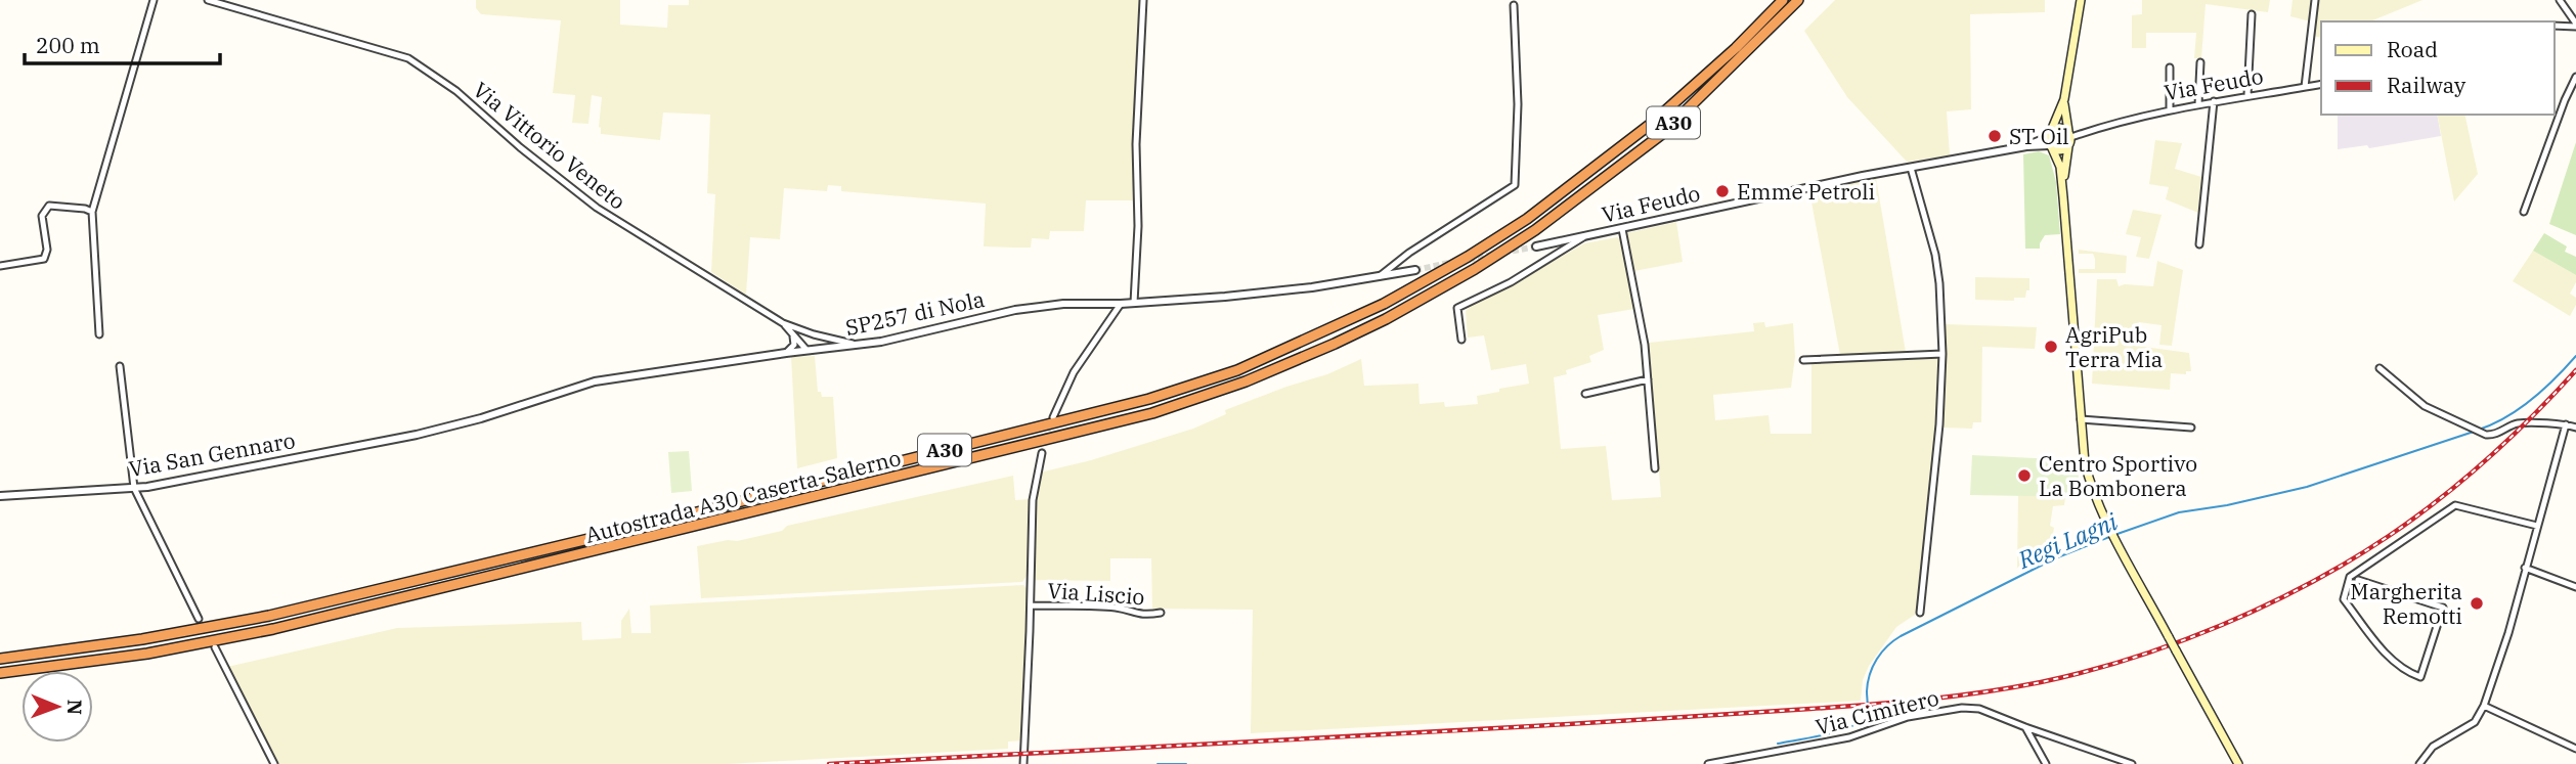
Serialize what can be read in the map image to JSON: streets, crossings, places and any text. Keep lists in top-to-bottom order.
{
  "streets": {
    "highway": ["A30", "Autostrada A30 Caserta-Salerno"],
    "street": [
      "Via Feudo",
      "Via Vittorio Veneto",
      "SP257 di Nola",
      "Via San Gennaro",
      "Via Liscio",
      "Via Cimitero"
    ]
  },
  "crossings": [
    ["Via Vittorio Veneto", "SP257 di Nola"],
    ["SP257 di Nola", "Via San Gennaro"]
  ],
  "water": ["Regi Lagni"],
  "places": [
    "ST Oil",
    "Emme Petroli",
    "AgriPub Terra Mia",
    "Centro Sportivo La Bombonera",
    "Margherita Remotti"
  ],
  "legend": ["Road", "Railway"],
  "scale_bar": "200 m",
  "north": "right"
}
